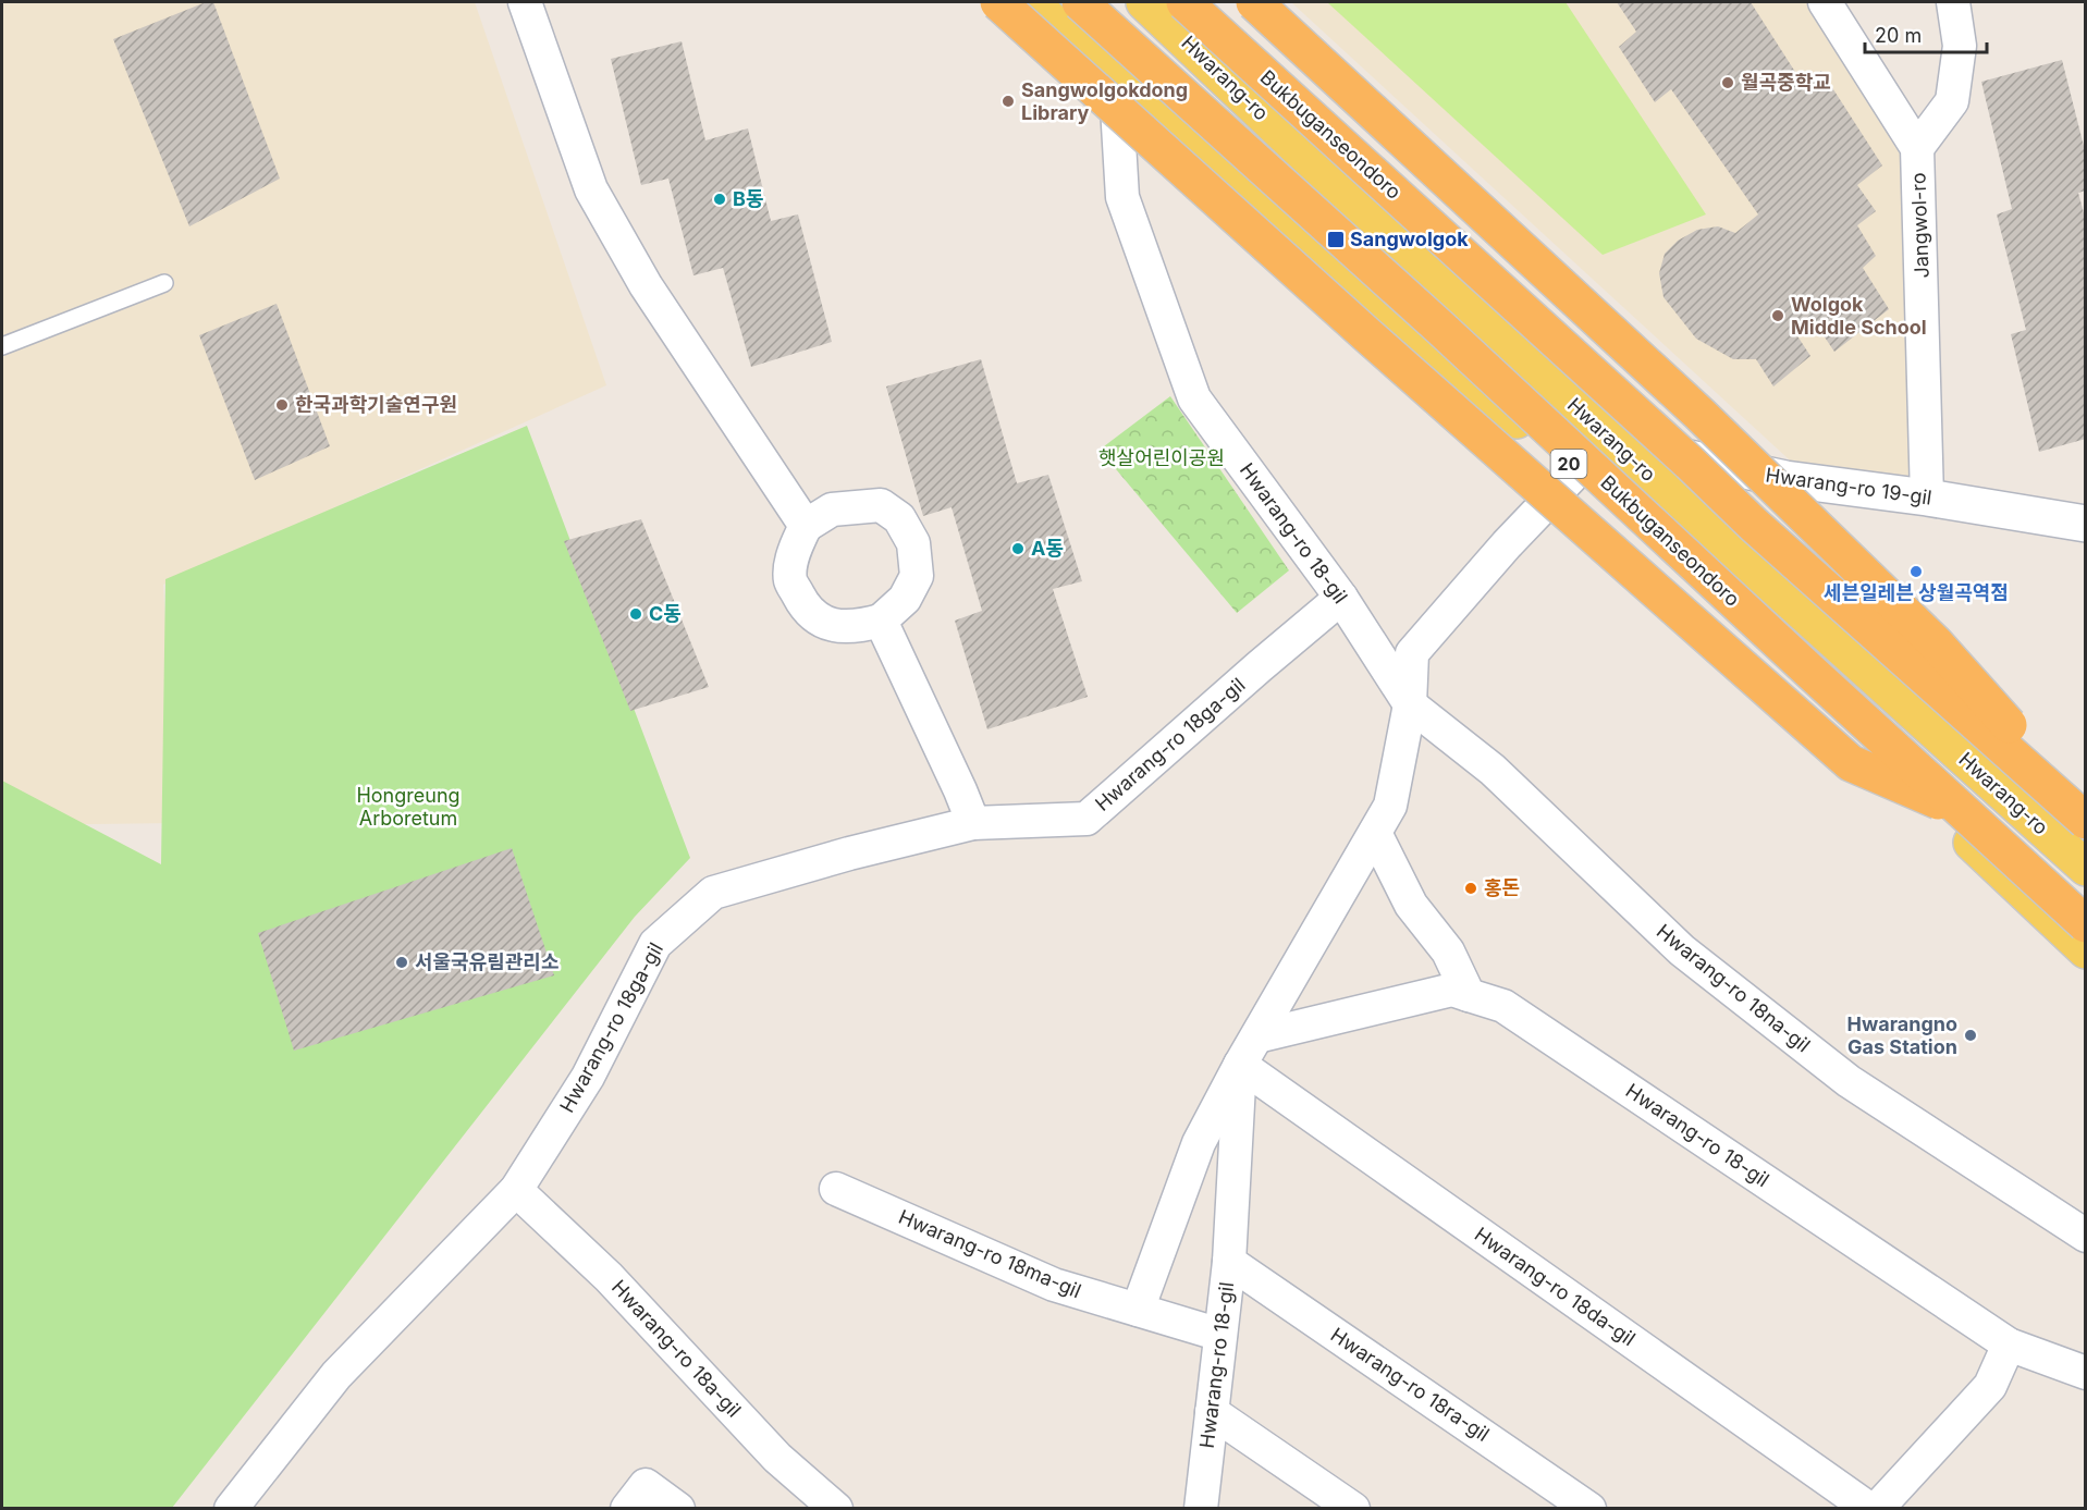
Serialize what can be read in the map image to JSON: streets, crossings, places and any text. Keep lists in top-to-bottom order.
{
  "streets": {
    "highway": ["Bukbuganseondoro"],
    "main road": ["Hwarang-ro", "20"],
    "street": [
      "Jangwol-ro",
      "Hwarang-ro 19-gil",
      "Hwarang-ro 18-gil",
      "Hwarang-ro 18ga-gil",
      "Hwarang-ro 18na-gil",
      "Hwarang-ro 18ma-gil",
      "Hwarang-ro 18da-gil",
      "Hwarang-ro 18a-gil",
      "Hwarang-ro 18ra-gil"
    ]
  },
  "crossings": [
    ["Hwarang-ro", "Hwarang-ro 19-gil"],
    ["Jangwol-ro", "Hwarang-ro 19-gil"],
    ["20", "Hwarang-ro 18-gil"],
    ["Hwarang-ro 18-gil", "Hwarang-ro 18ga-gil"],
    ["Hwarang-ro 18-gil", "Hwarang-ro 18na-gil"],
    ["Hwarang-ro 18-gil", "Hwarang-ro 18ma-gil"],
    ["Hwarang-ro 18-gil", "Hwarang-ro 18da-gil"],
    ["Hwarang-ro 18-gil", "Hwarang-ro 18ra-gil"],
    ["Hwarang-ro 18ga-gil", "Hwarang-ro 18a-gil"]
  ],
  "parks": ["햇살어린이공원", "Hongreung Arboretum"],
  "places": {
    "other": [
      "월곡중학교",
      "Sangwolgokdong Library",
      "B동",
      "Wolgok Middle School",
      "한국과학기술연구원",
      "A동",
      "세븐일레븐 상월곡역점",
      "C동",
      "홍돈",
      "서울국유림관리소",
      "Hwarangno Gas Station"
    ],
    "transit": ["Sangwolgok"]
  },
  "scale_bar": "20 m"
}
